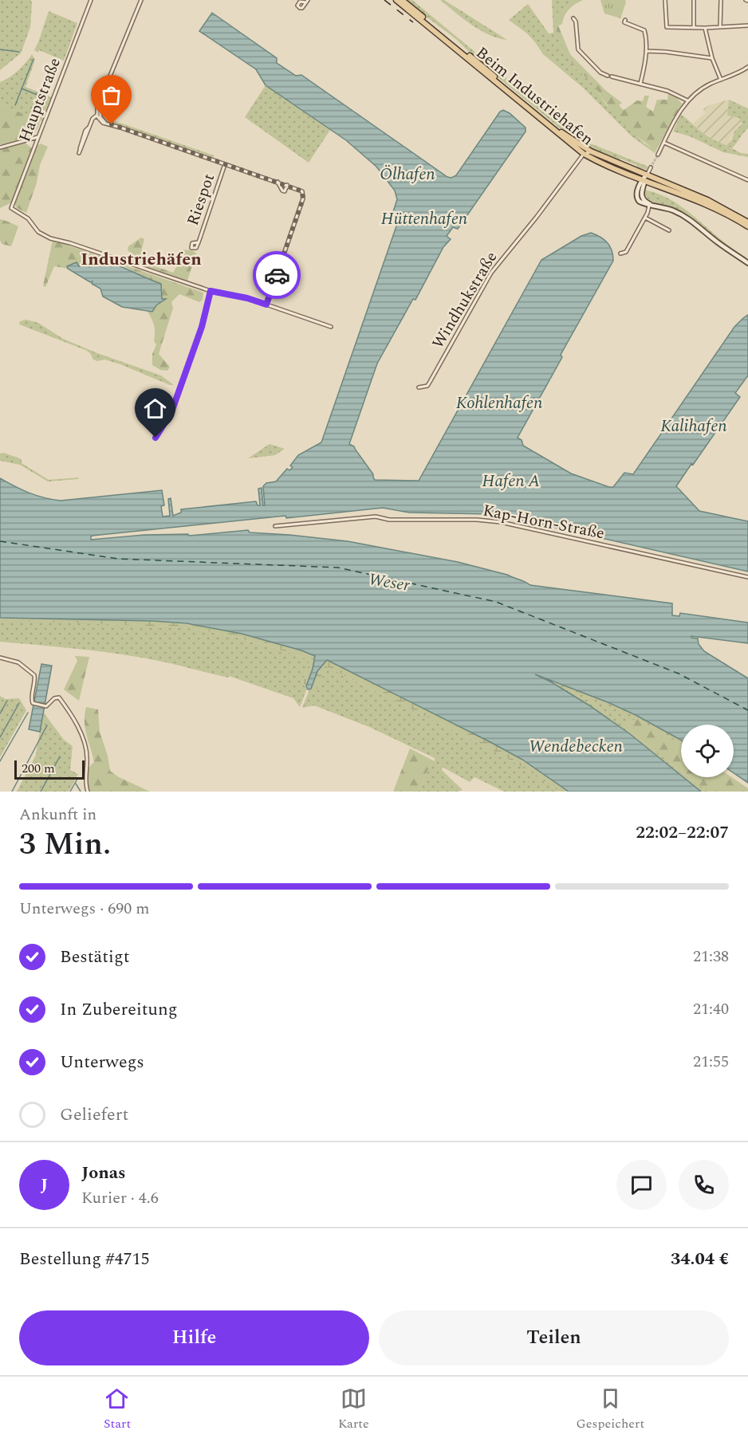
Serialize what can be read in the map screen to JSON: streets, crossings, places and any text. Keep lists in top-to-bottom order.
{
  "streets": {
    "main road": ["Beim Industriehafen"],
    "street": [
      "Hauptstraße",
      "Riespot",
      "Windhukstraße",
      "Kap-Horn-Straße"
    ]
  },
  "crossings": [
    ["Beim Industriehafen", "Windhukstraße"]
  ],
  "districts": ["Industriehäfen"],
  "water": [
    "Ölhafen",
    "Hüttenhafen",
    "Kohlenhafen",
    "Kalihafen",
    "Hafen A",
    "Weser",
    "Wendebecken"
  ],
  "scale_bar": "200 m",
  "page": {
    "scale": "200 m",
    "heading": ["3 Min.", "Ankunft in", "22:02–22:07"],
    "panel": [
      "Jonas",
      "Kurier · 4.6",
      "Bestellung #4715",
      "34.04 €"
    ],
    "bar": "Unterwegs · 690 m",
    "list": [
      ["Bestätigt", "21:38"],
      ["In Zubereitung", "21:40"],
      ["Unterwegs", "21:55"],
      "Geliefert"
    ],
    "round": "J",
    "buttons": ["Hilfe", "Teilen"],
    "tabs": ["Start", "Karte", "Gespeichert"]
  }
}
